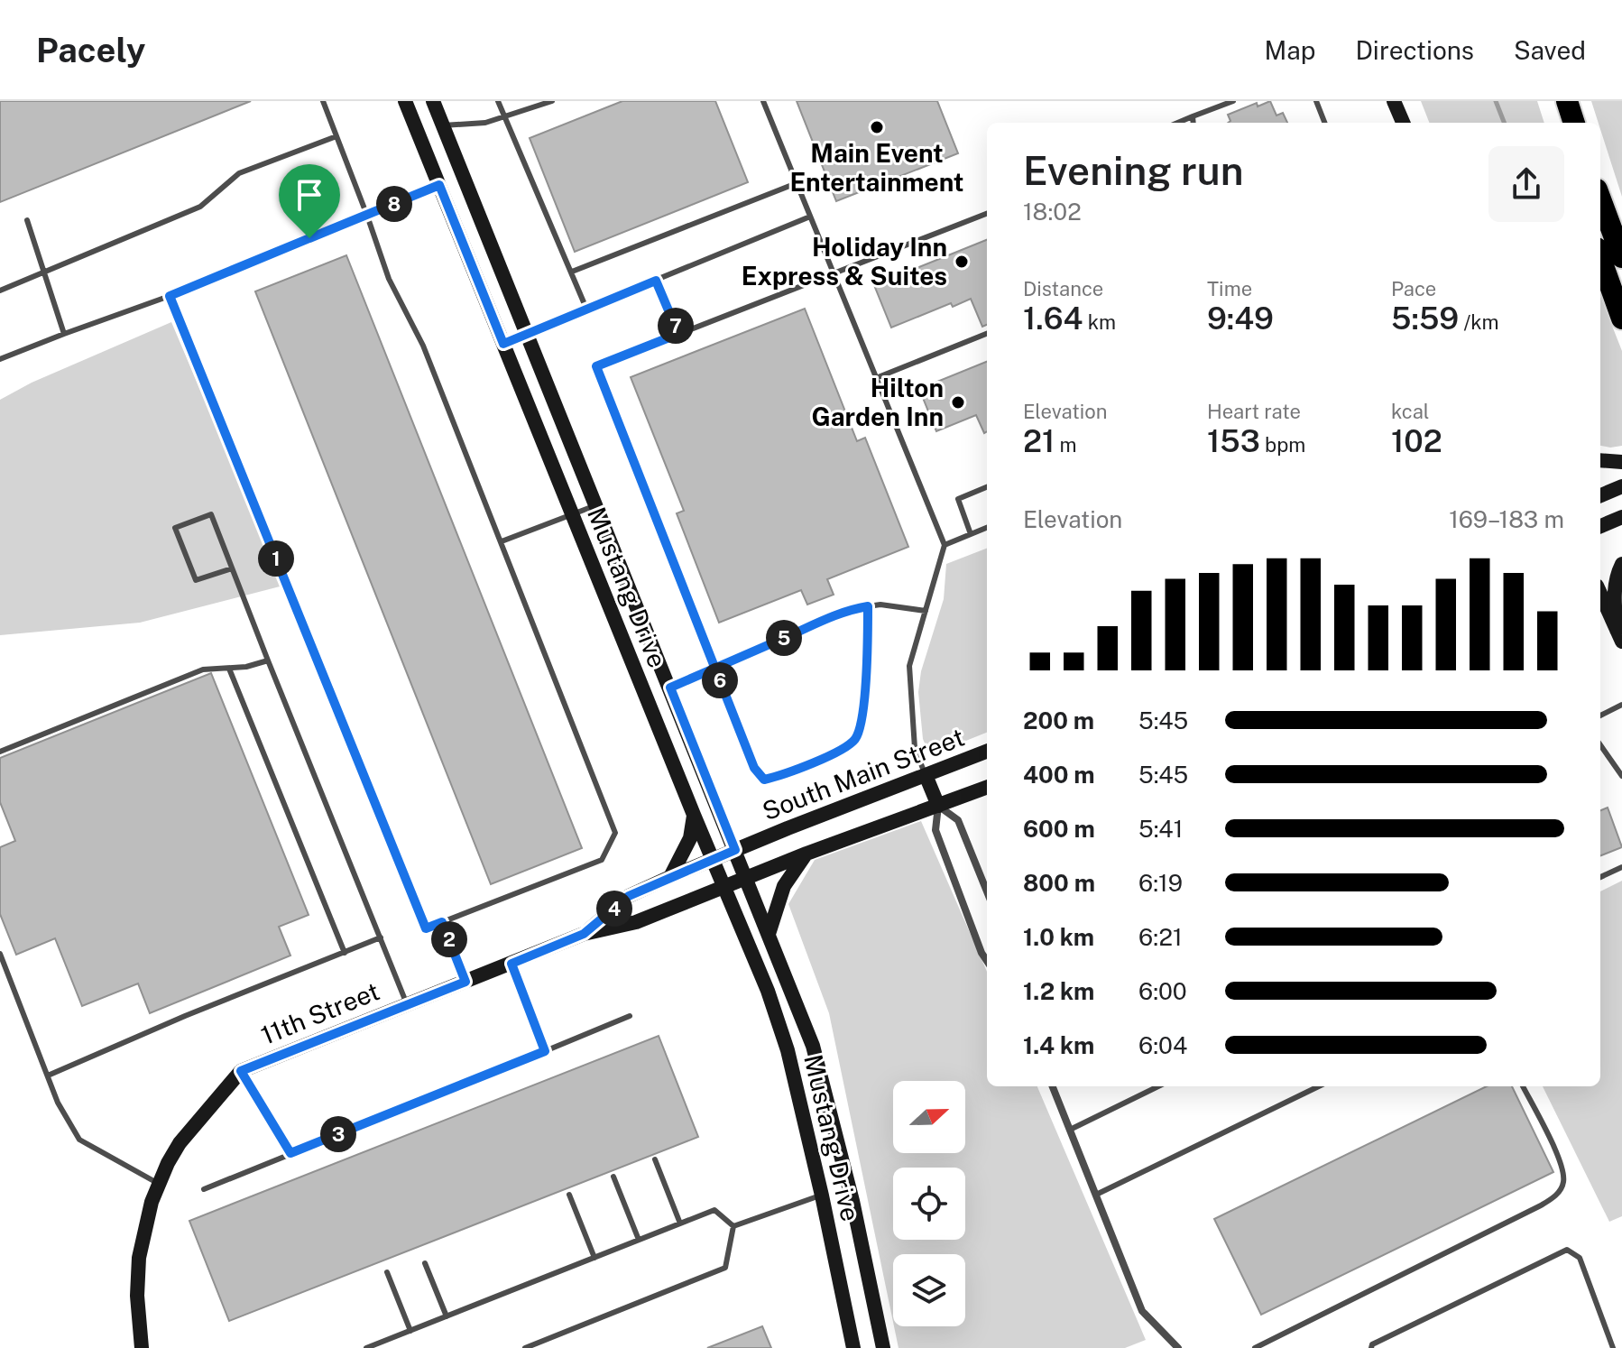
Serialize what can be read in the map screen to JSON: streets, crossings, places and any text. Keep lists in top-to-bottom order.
{
  "streets": {
    "main road": ["Mustang Drive", "South Main Street", "11th Street"]
  },
  "crossings": [
    ["Mustang Drive", "South Main Street"],
    ["Mustang Drive", "11th Street"],
    ["South Main Street", "11th Street"]
  ],
  "places": ["Main Event Entertainment", "Holiday Inn Express & Suites", "Hilton Garden Inn"],
  "north": "right",
  "page": {
    "header": "Pacely",
    "nav": ["Map", "Directions", "Saved"],
    "heading": ["Evening run", "18:02"],
    "pins": [
      "8",
      "7",
      "1",
      "5",
      "6",
      "4",
      "2",
      "3"
    ],
    "stats": [
      ["Distance", "1.64 km"],
      ["Time", "9:49"],
      ["Pace", "5:59 /km"],
      ["Elevation", "21 m"],
      ["Heart rate", "153 bpm"],
      ["kcal", "102"]
    ],
    "chart": ["Elevation", "169–183 m"],
    "list": [
      {
        "name": "200 m",
        "note": "5:45"
      },
      {
        "name": "400 m",
        "note": "5:45"
      },
      {
        "name": "600 m",
        "note": "5:41"
      },
      {
        "name": "800 m",
        "note": "6:19"
      },
      {
        "name": "1.0 km",
        "note": "6:21"
      },
      {
        "name": "1.2 km",
        "note": "6:00"
      },
      {
        "name": "1.4 km",
        "note": "6:04"
      }
    ]
  }
}
